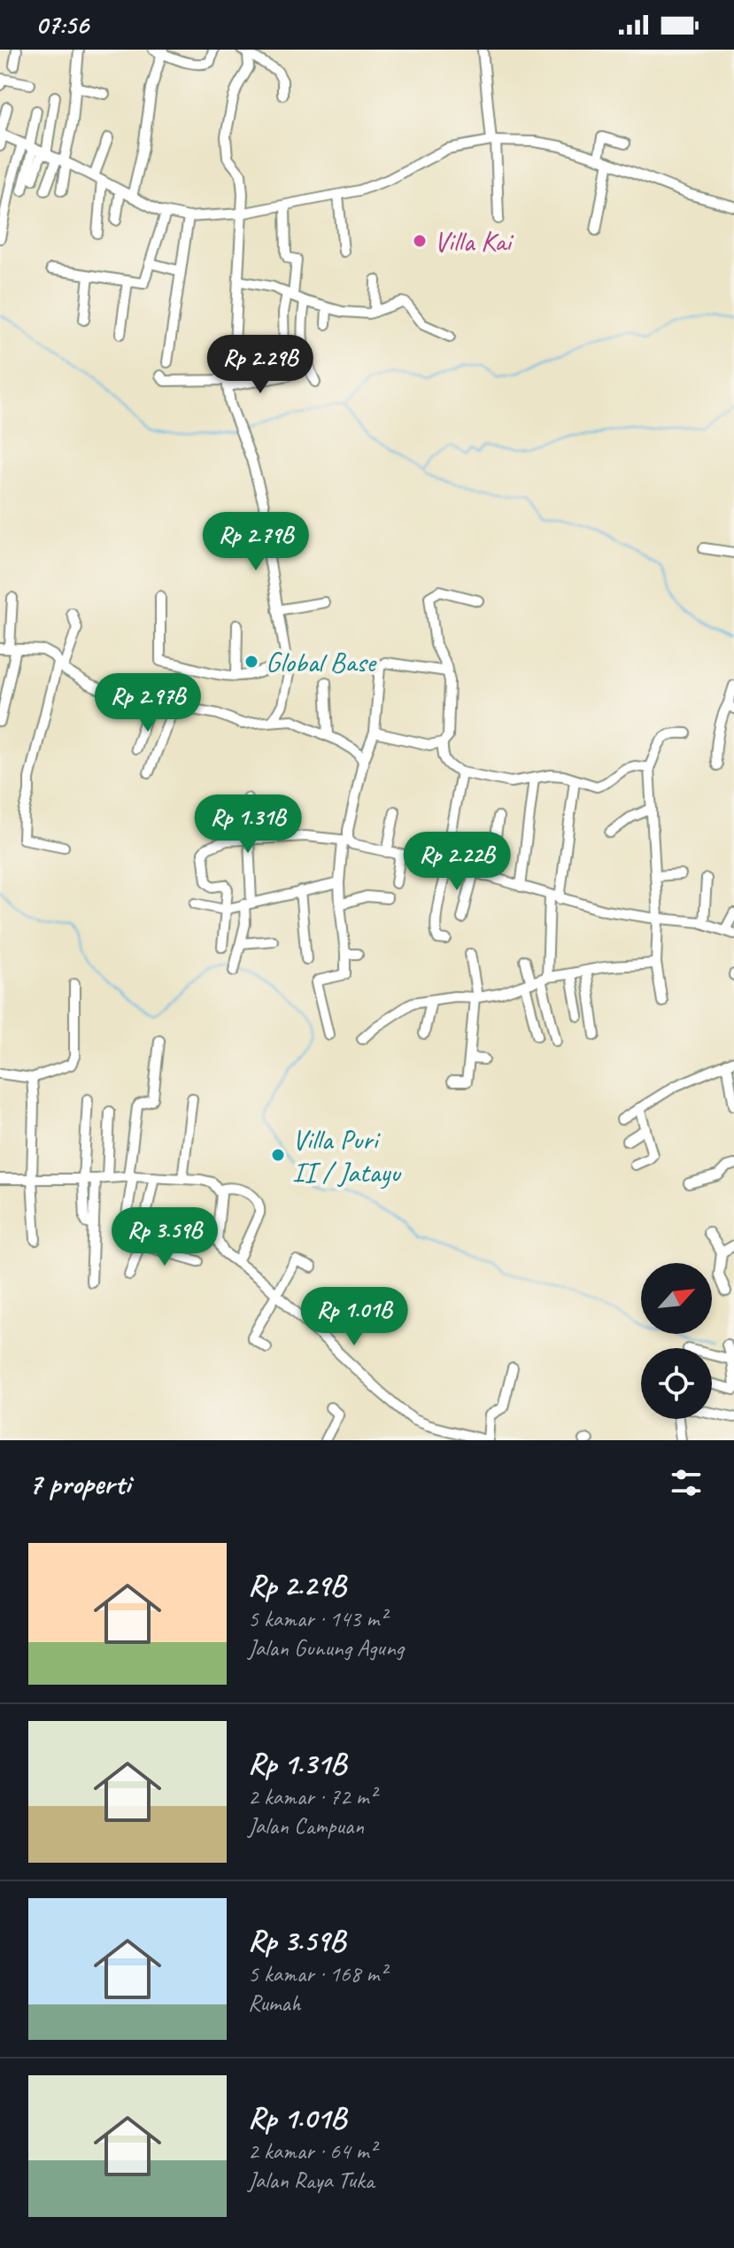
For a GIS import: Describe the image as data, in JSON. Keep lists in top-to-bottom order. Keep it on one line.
{"places":["Villa Kai","Global Base","Villa Puri II / Jatayu"],"north":"top right","page":{"status":"07:56","price":["Rp 2.29B","Rp 2.79B","Rp 2.97B","Rp 1.31B","Rp 2.22B","Rp 3.59B","Rp 1.01B"],"heading":"7 properti","list":[{"name":"Rp 2.29B","note":"5 kamar · 143 m² · Jalan Gunung Agung"},{"name":"Rp 1.31B","note":"2 kamar · 72 m² · Jalan Campuan"},{"name":"Rp 3.59B","note":"5 kamar · 168 m² · Rumah"},{"name":"Rp 1.01B","note":"2 kamar · 64 m² · Jalan Raya Tuka"}]}}
